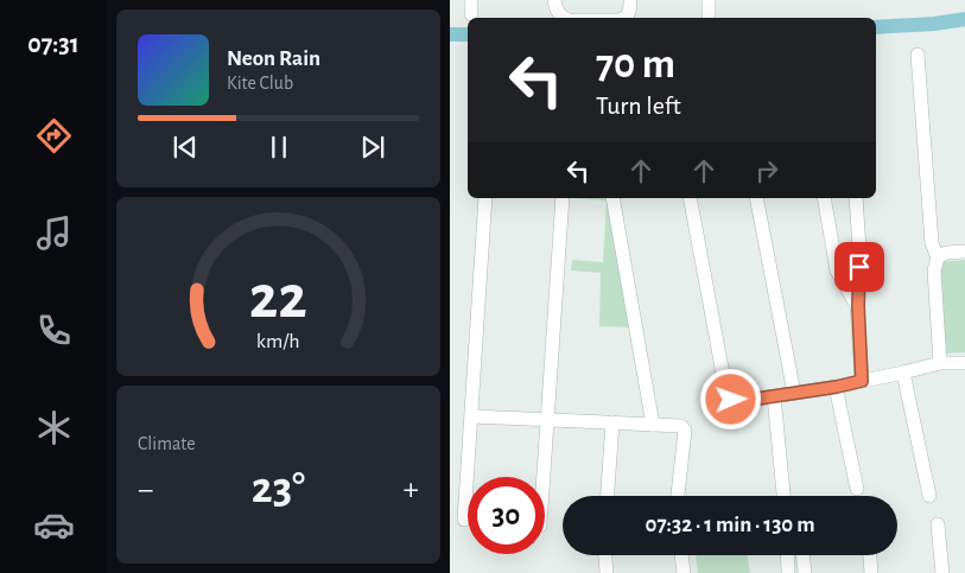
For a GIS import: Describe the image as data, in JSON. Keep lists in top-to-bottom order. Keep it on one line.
{"page":{"tabs":"07:31","turn":["70 m","Turn left"],"song":["Neon Rain","Kite Club"],"tile":"Climate","heat":["−","23°","+"],"limit":"30","trip":"07:32 · 1 min · 130 m","gauge":["22","km/h"]}}
